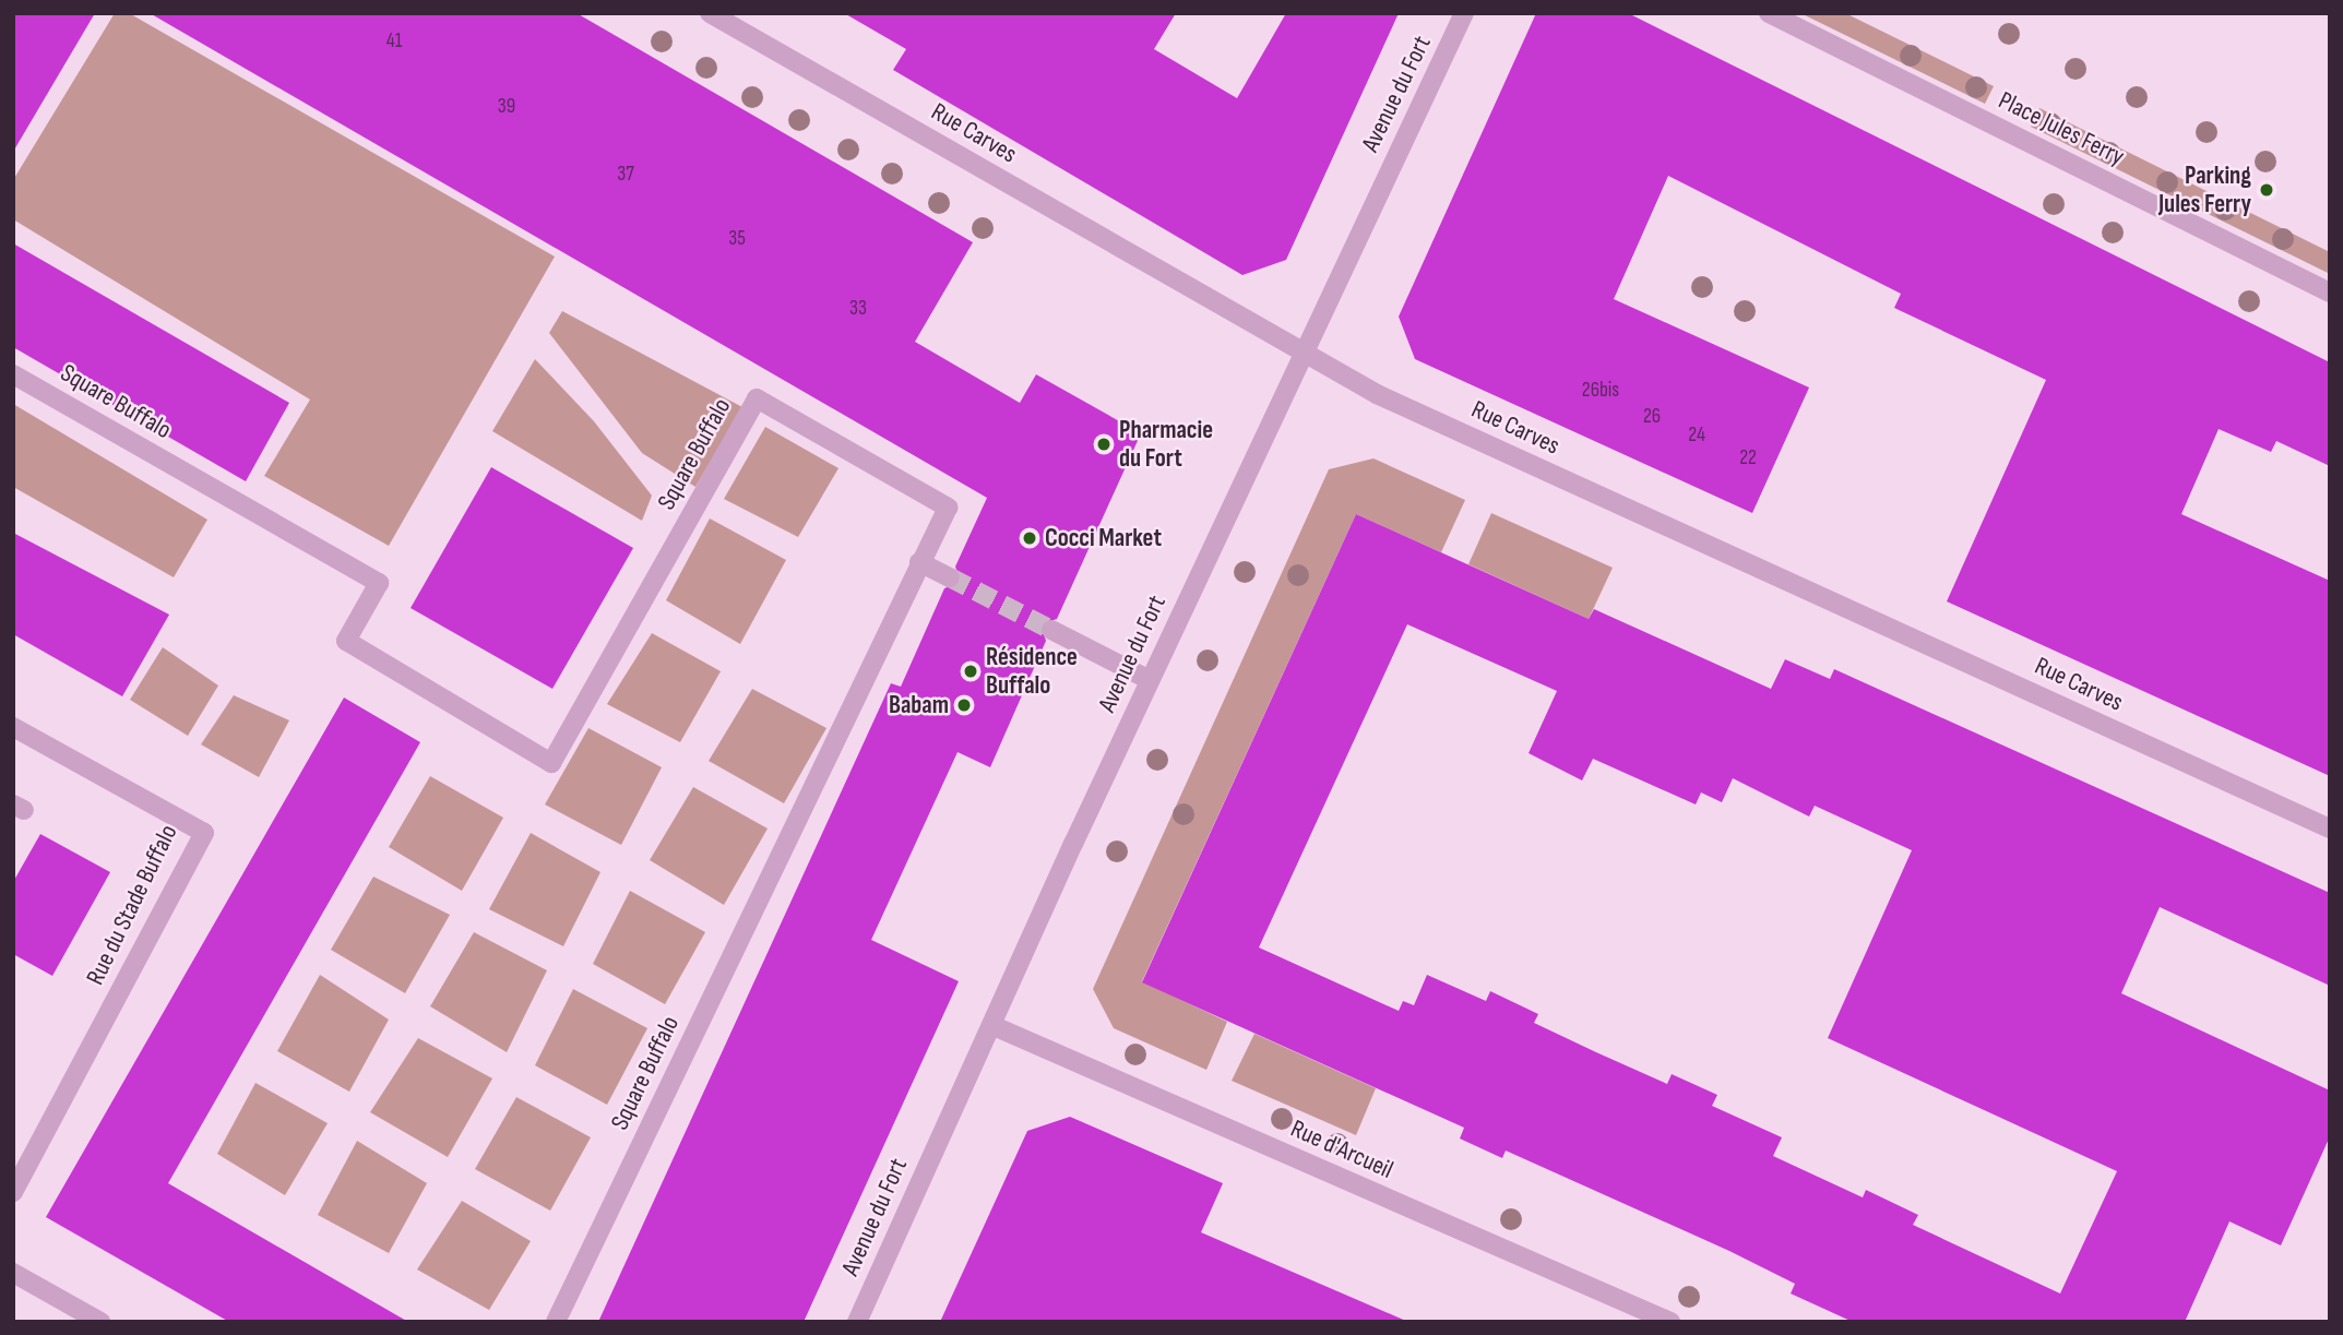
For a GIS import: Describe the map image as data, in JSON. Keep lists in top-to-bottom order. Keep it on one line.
{"streets":{"street":["Avenue du Fort","Place Jules Ferry","Rue Carves","Square Buffalo","Rue du Stade Buffalo","Rue d'Arcueil"]},"crossings":[["Avenue du Fort","Rue Carves"],["Avenue du Fort","Rue d'Arcueil"]],"places":["Parking Jules Ferry","Pharmacie du Fort","Cocci Market","Résidence Buffalo","Babam"],"house_numbers":["41","39","37","35","33","26bis","26","24","22"]}
